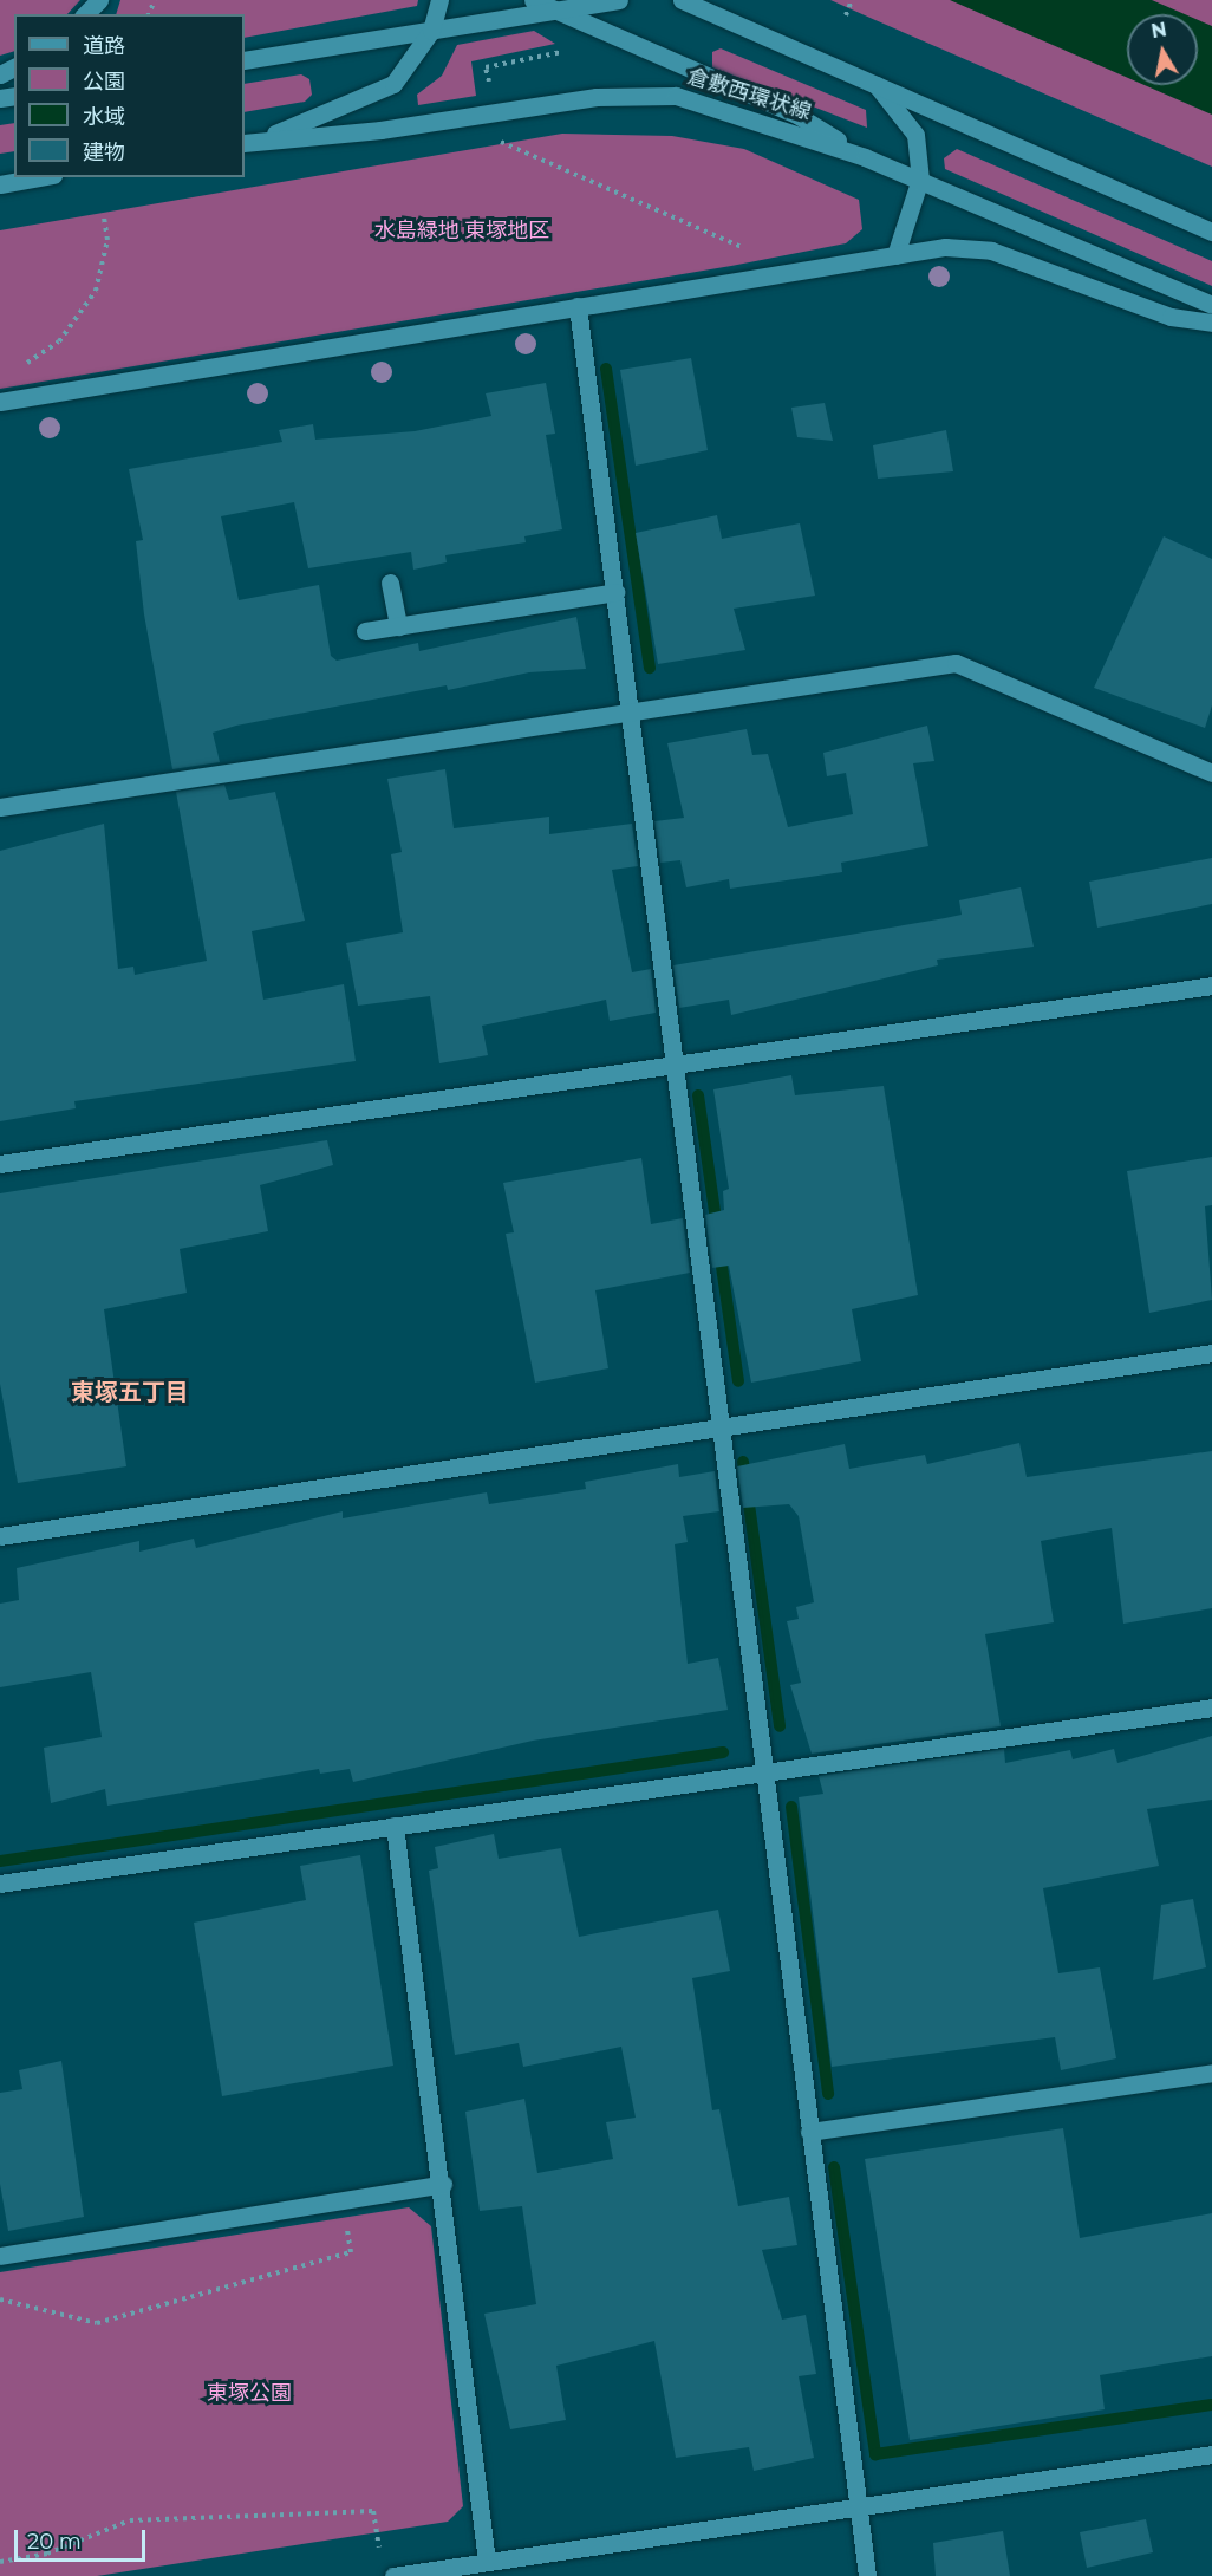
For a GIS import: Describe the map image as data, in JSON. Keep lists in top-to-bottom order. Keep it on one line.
{"streets":{"street":["倉敷西環状線"]},"districts":["東塚五丁目"],"parks":["水島緑地 東塚地区","東塚公園"],"legend":["道路","公園","水域","建物"],"scale_bar":"20 m","north":"top"}
